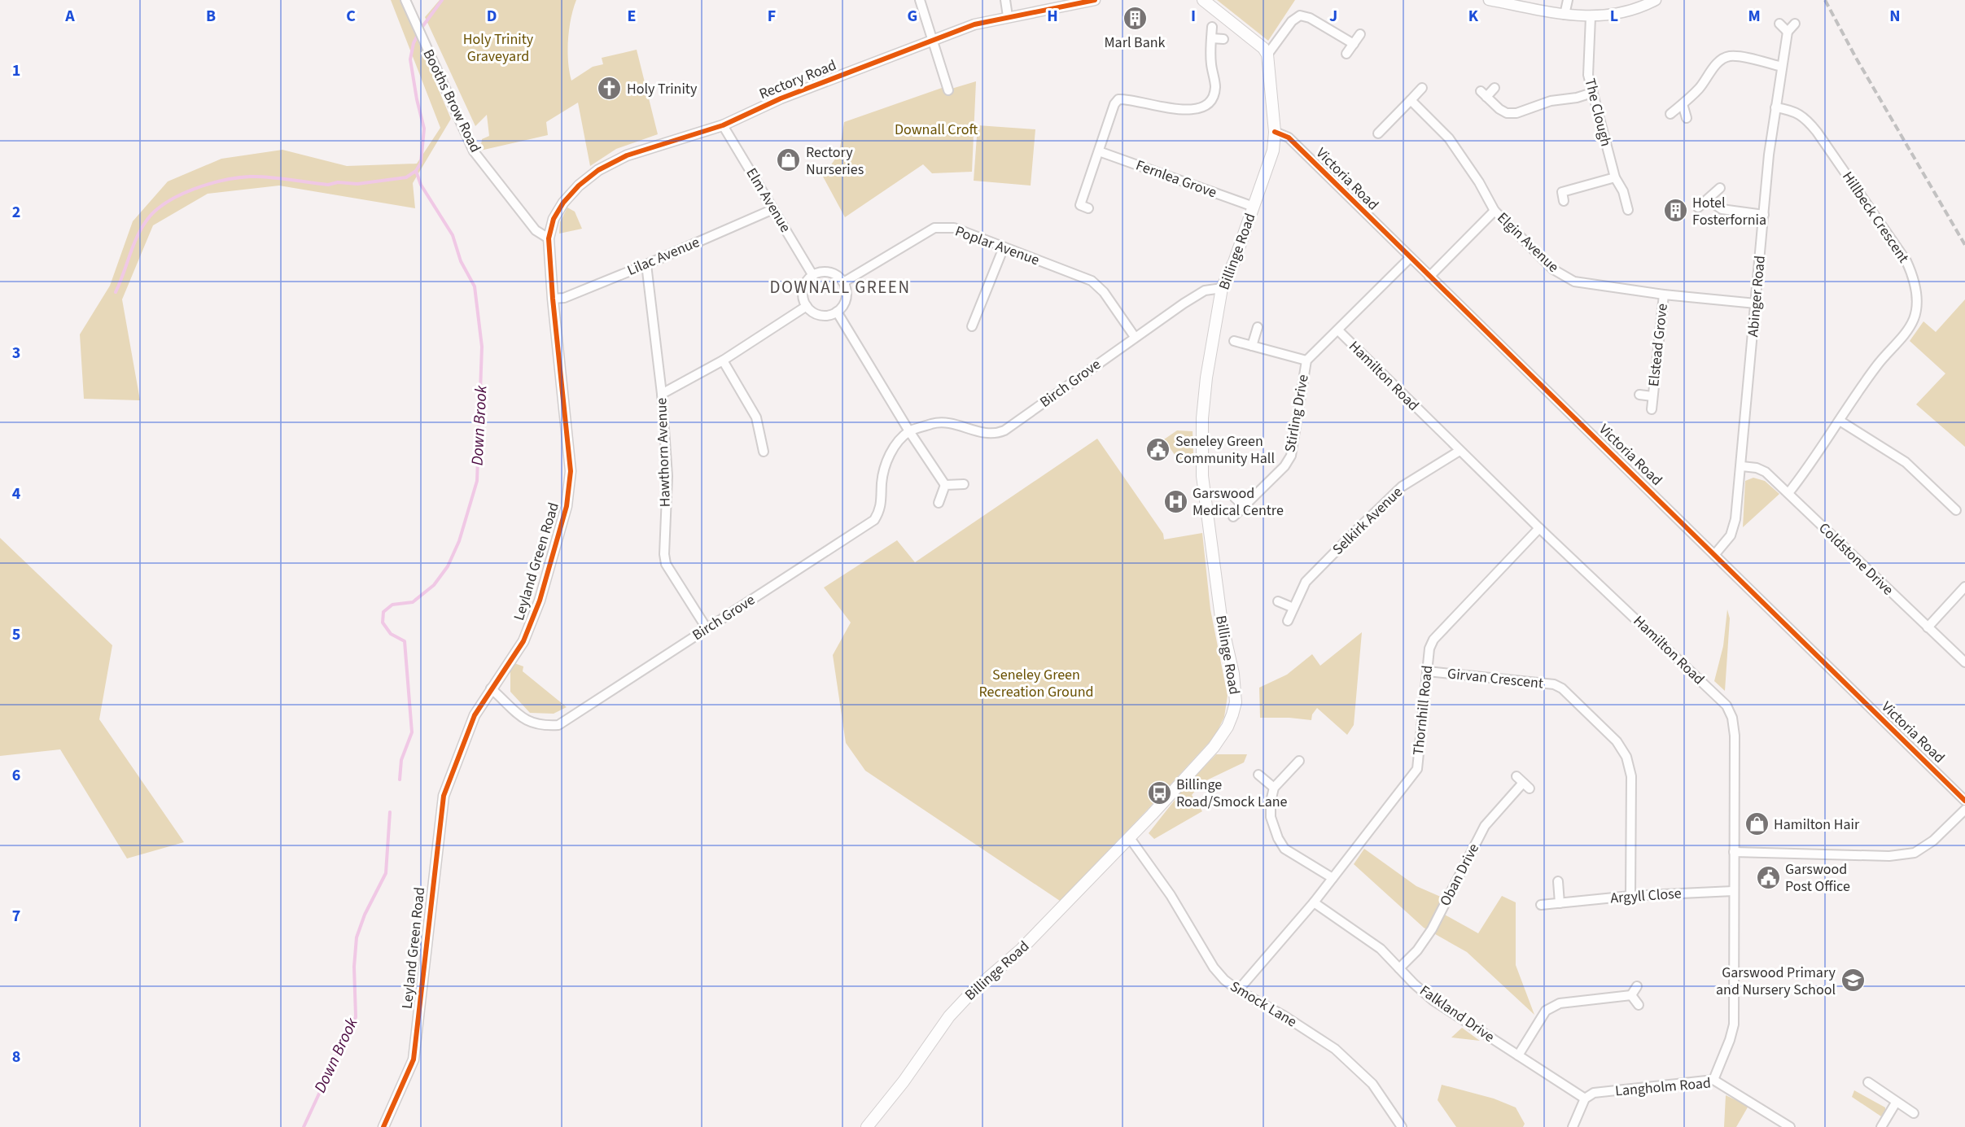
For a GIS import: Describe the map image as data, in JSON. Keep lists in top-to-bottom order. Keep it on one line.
{"streets":{"main road":["Billinge Road"],"street":["Rectory Road","Booths Brow Road","The Clough","Fernlea Grove","Victoria Road","Elm Avenue","Hillbeck Crescent","Elgin Avenue","Poplar Avenue","Lilac Avenue","Abinger Road","Elstead Grove","Hamilton Road","Birch Grove","Stirling Drive","Hawthorn Avenue","Selkirk Avenue","Coldstone Drive","Leyland Green Road","Girvan Crescent","Thornhill Road","Oban Drive","Argyll Close","Smock Lane","Falkland Drive","Langholm Road"]},"crossings":[["Rectory Road","Booths Brow Road"],["Rectory Road","Elm Avenue"],["Rectory Road","Leyland Green Road"],["Booths Brow Road","Leyland Green Road"],["Fernlea Grove","Billinge Road"],["Victoria Road","Billinge Road"],["Victoria Road","Abinger Road"],["Victoria Road","Stirling Drive"],["Elm Avenue","Poplar Avenue"],["Elm Avenue","Lilac Avenue"],["Hillbeck Crescent","Abinger Road"],["Hillbeck Crescent","Coldstone Drive"],["Elgin Avenue","Abinger Road"],["Elgin Avenue","Elstead Grove"],["Poplar Avenue","Birch Grove"],["Billinge Road","Birch Grove"],["Billinge Road","Smock Lane"],["Lilac Avenue","Hawthorn Avenue"],["Lilac Avenue","Leyland Green Road"],["Abinger Road","Coldstone Drive"],["Hamilton Road","Stirling Drive"],["Hamilton Road","Selkirk Avenue"],["Hamilton Road","Thornhill Road"],["Hamilton Road","Argyll Close"],["Hamilton Road","Langholm Road"],["Birch Grove","Hawthorn Avenue"],["Birch Grove","Leyland Green Road"],["Girvan Crescent","Thornhill Road"],["Girvan Crescent","Argyll Close"],["Thornhill Road","Smock Lane"],["Thornhill Road","Falkland Drive"],["Oban Drive","Falkland Drive"],["Falkland Drive","Langholm Road"]],"districts":["DOWNALL GREEN"],"water":["Down Brook"],"parks":["Holy Trinity Graveyard","Downall Croft","Seneley Green Recreation Ground"],"places":{"building":["Marl Bank","Hotel Fosterfornia"],"church":["Holy Trinity"],"shop":["Rectory Nurseries","Hamilton Hair"],"public building":["Seneley Green Community Hall","Garswood Post Office"],"hospital":["Garswood Medical Centre"],"bus stop":["Billinge Road/Smock Lane"],"school or university":["Garswood Primary and Nursery School"]},"grid":{"columns":["A","B","C","D","E","F","G","H","I","J","K","L","M","N"],"rows":["1","2","3","4","5","6","7","8"]}}
